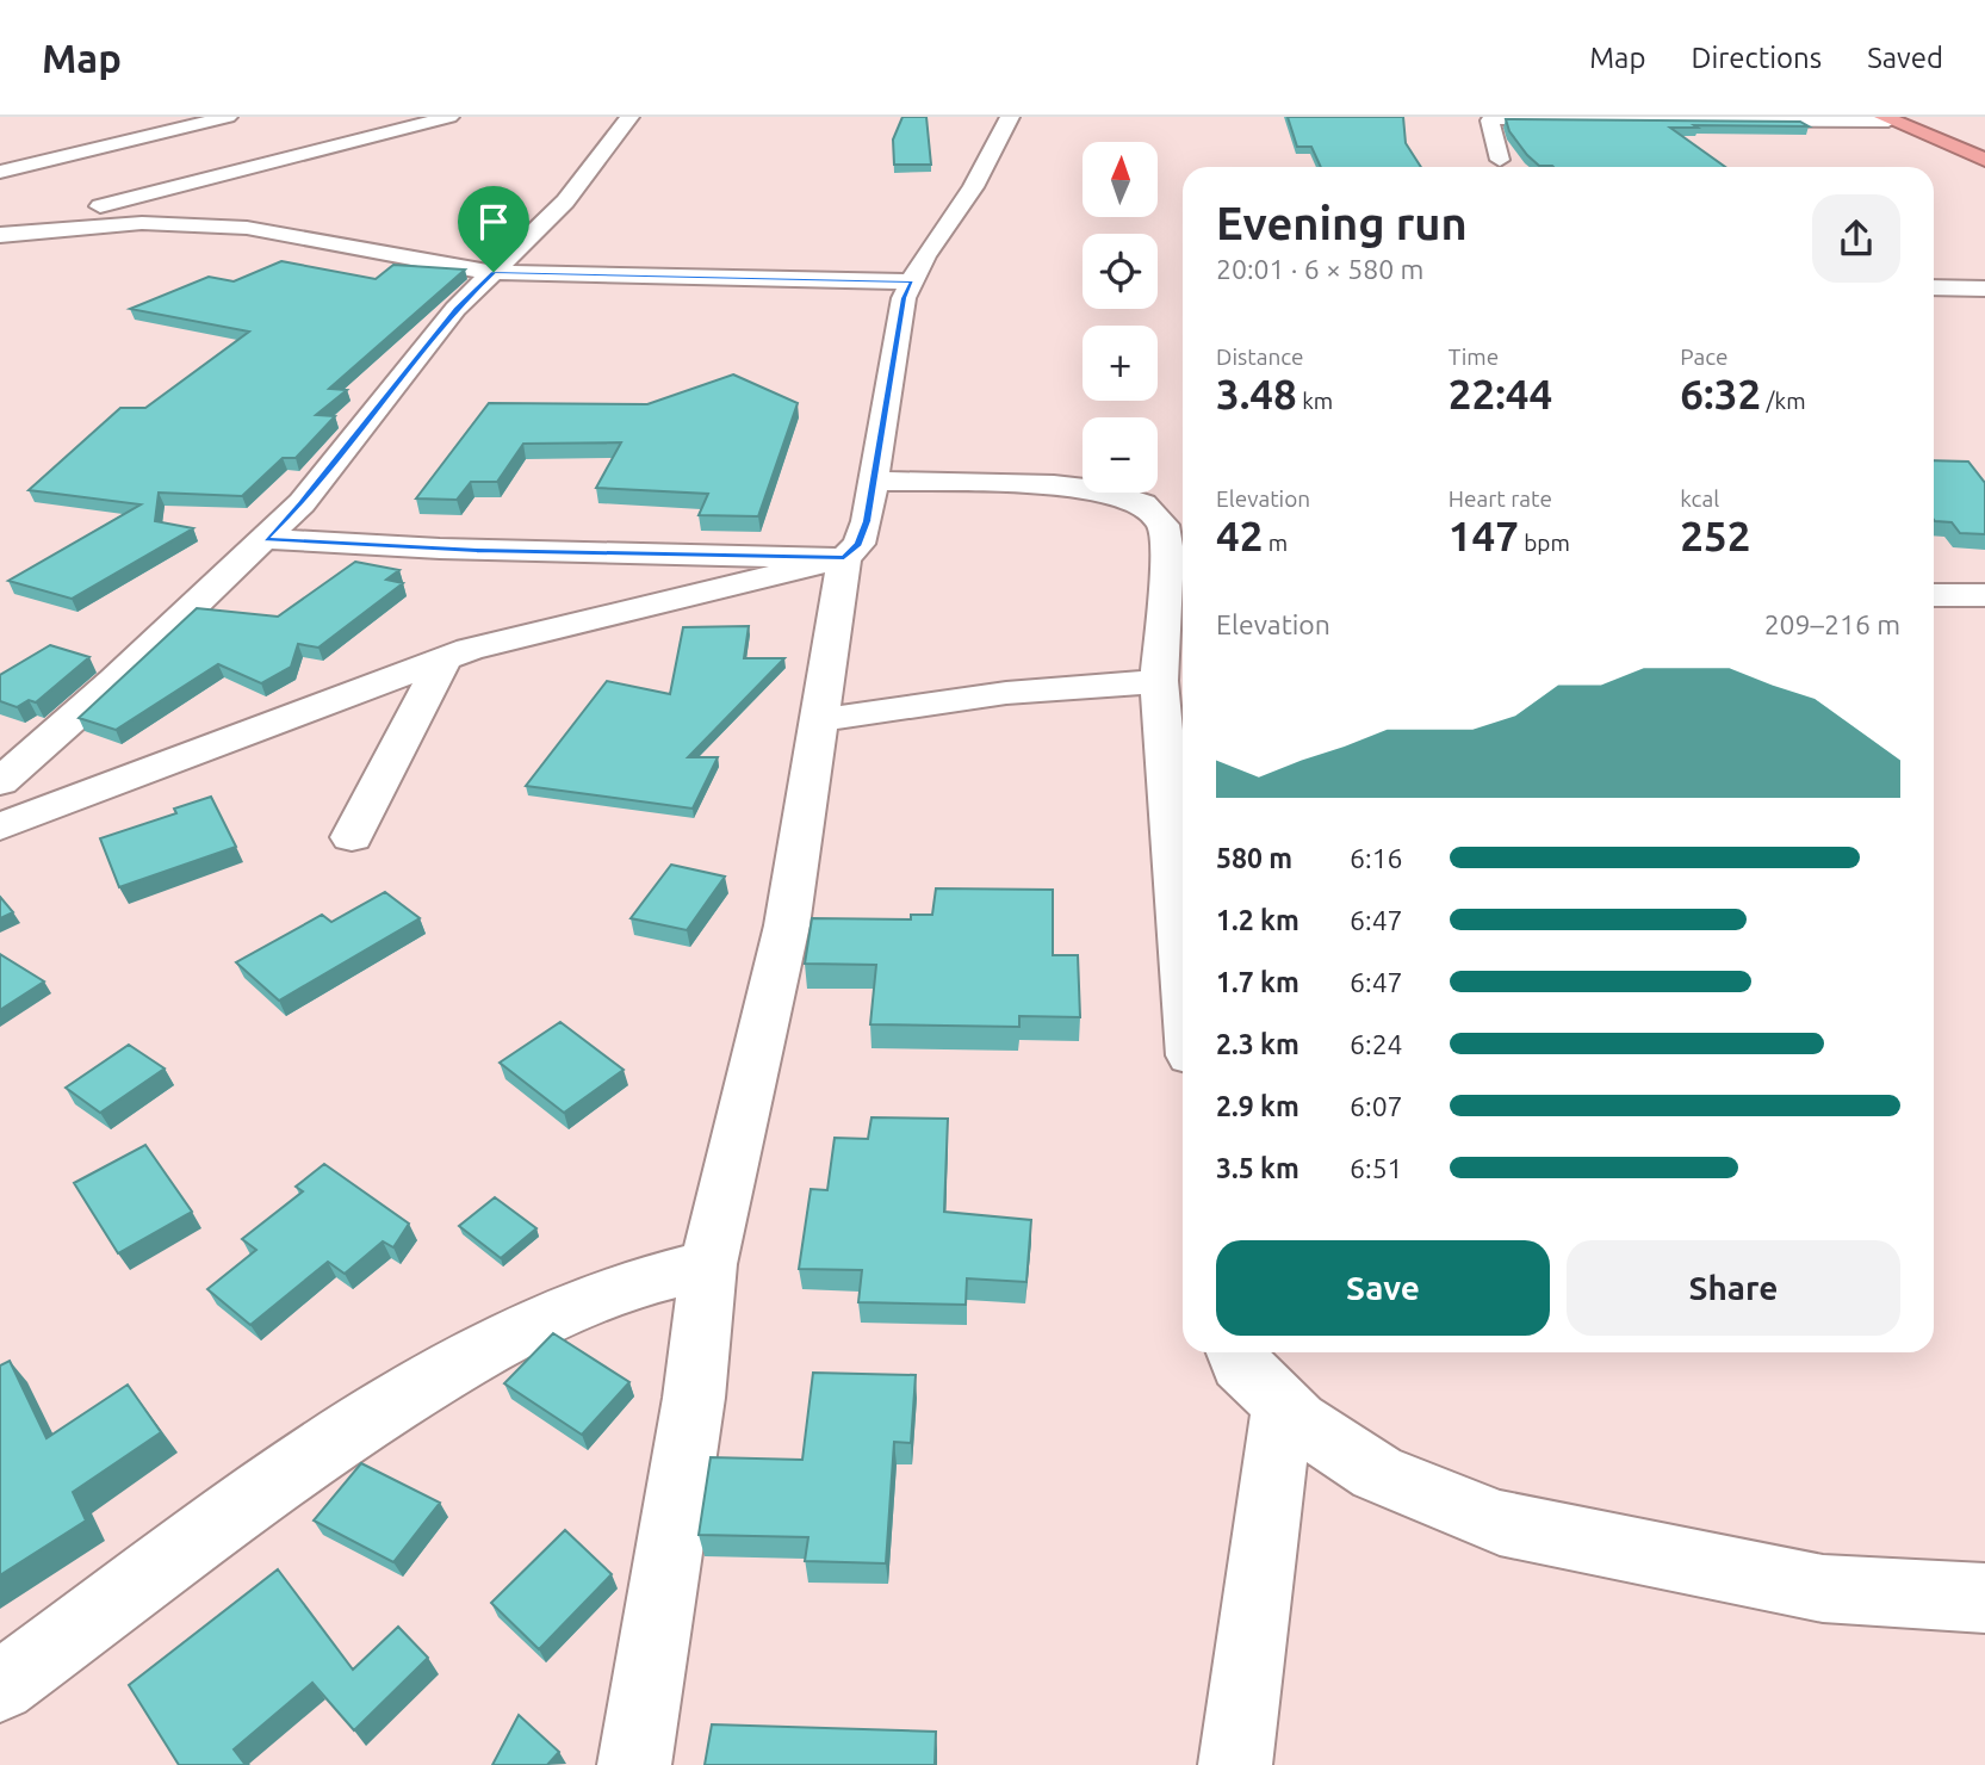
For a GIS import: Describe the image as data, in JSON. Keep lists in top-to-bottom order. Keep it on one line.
{"north":"top","page":{"header":"Map","nav":["Map","Directions","Saved"],"map_buttons":["+","−"],"heading":["Evening run","20:01 · 6 × 580 m"],"stats":[["Distance","3.48 km"],["Time","22:44"],["Pace","6:32 /km"],["Elevation","42 m"],["Heart rate","147 bpm"],["kcal","252"]],"chart":["Elevation","209–216 m"],"list":[{"name":"580 m","note":"6:16"},{"name":"1.2 km","note":"6:47"},{"name":"1.7 km","note":"6:47"},{"name":"2.3 km","note":"6:24"},{"name":"2.9 km","note":"6:07"},{"name":"3.5 km","note":"6:51"}],"buttons":["Save","Share"]}}
